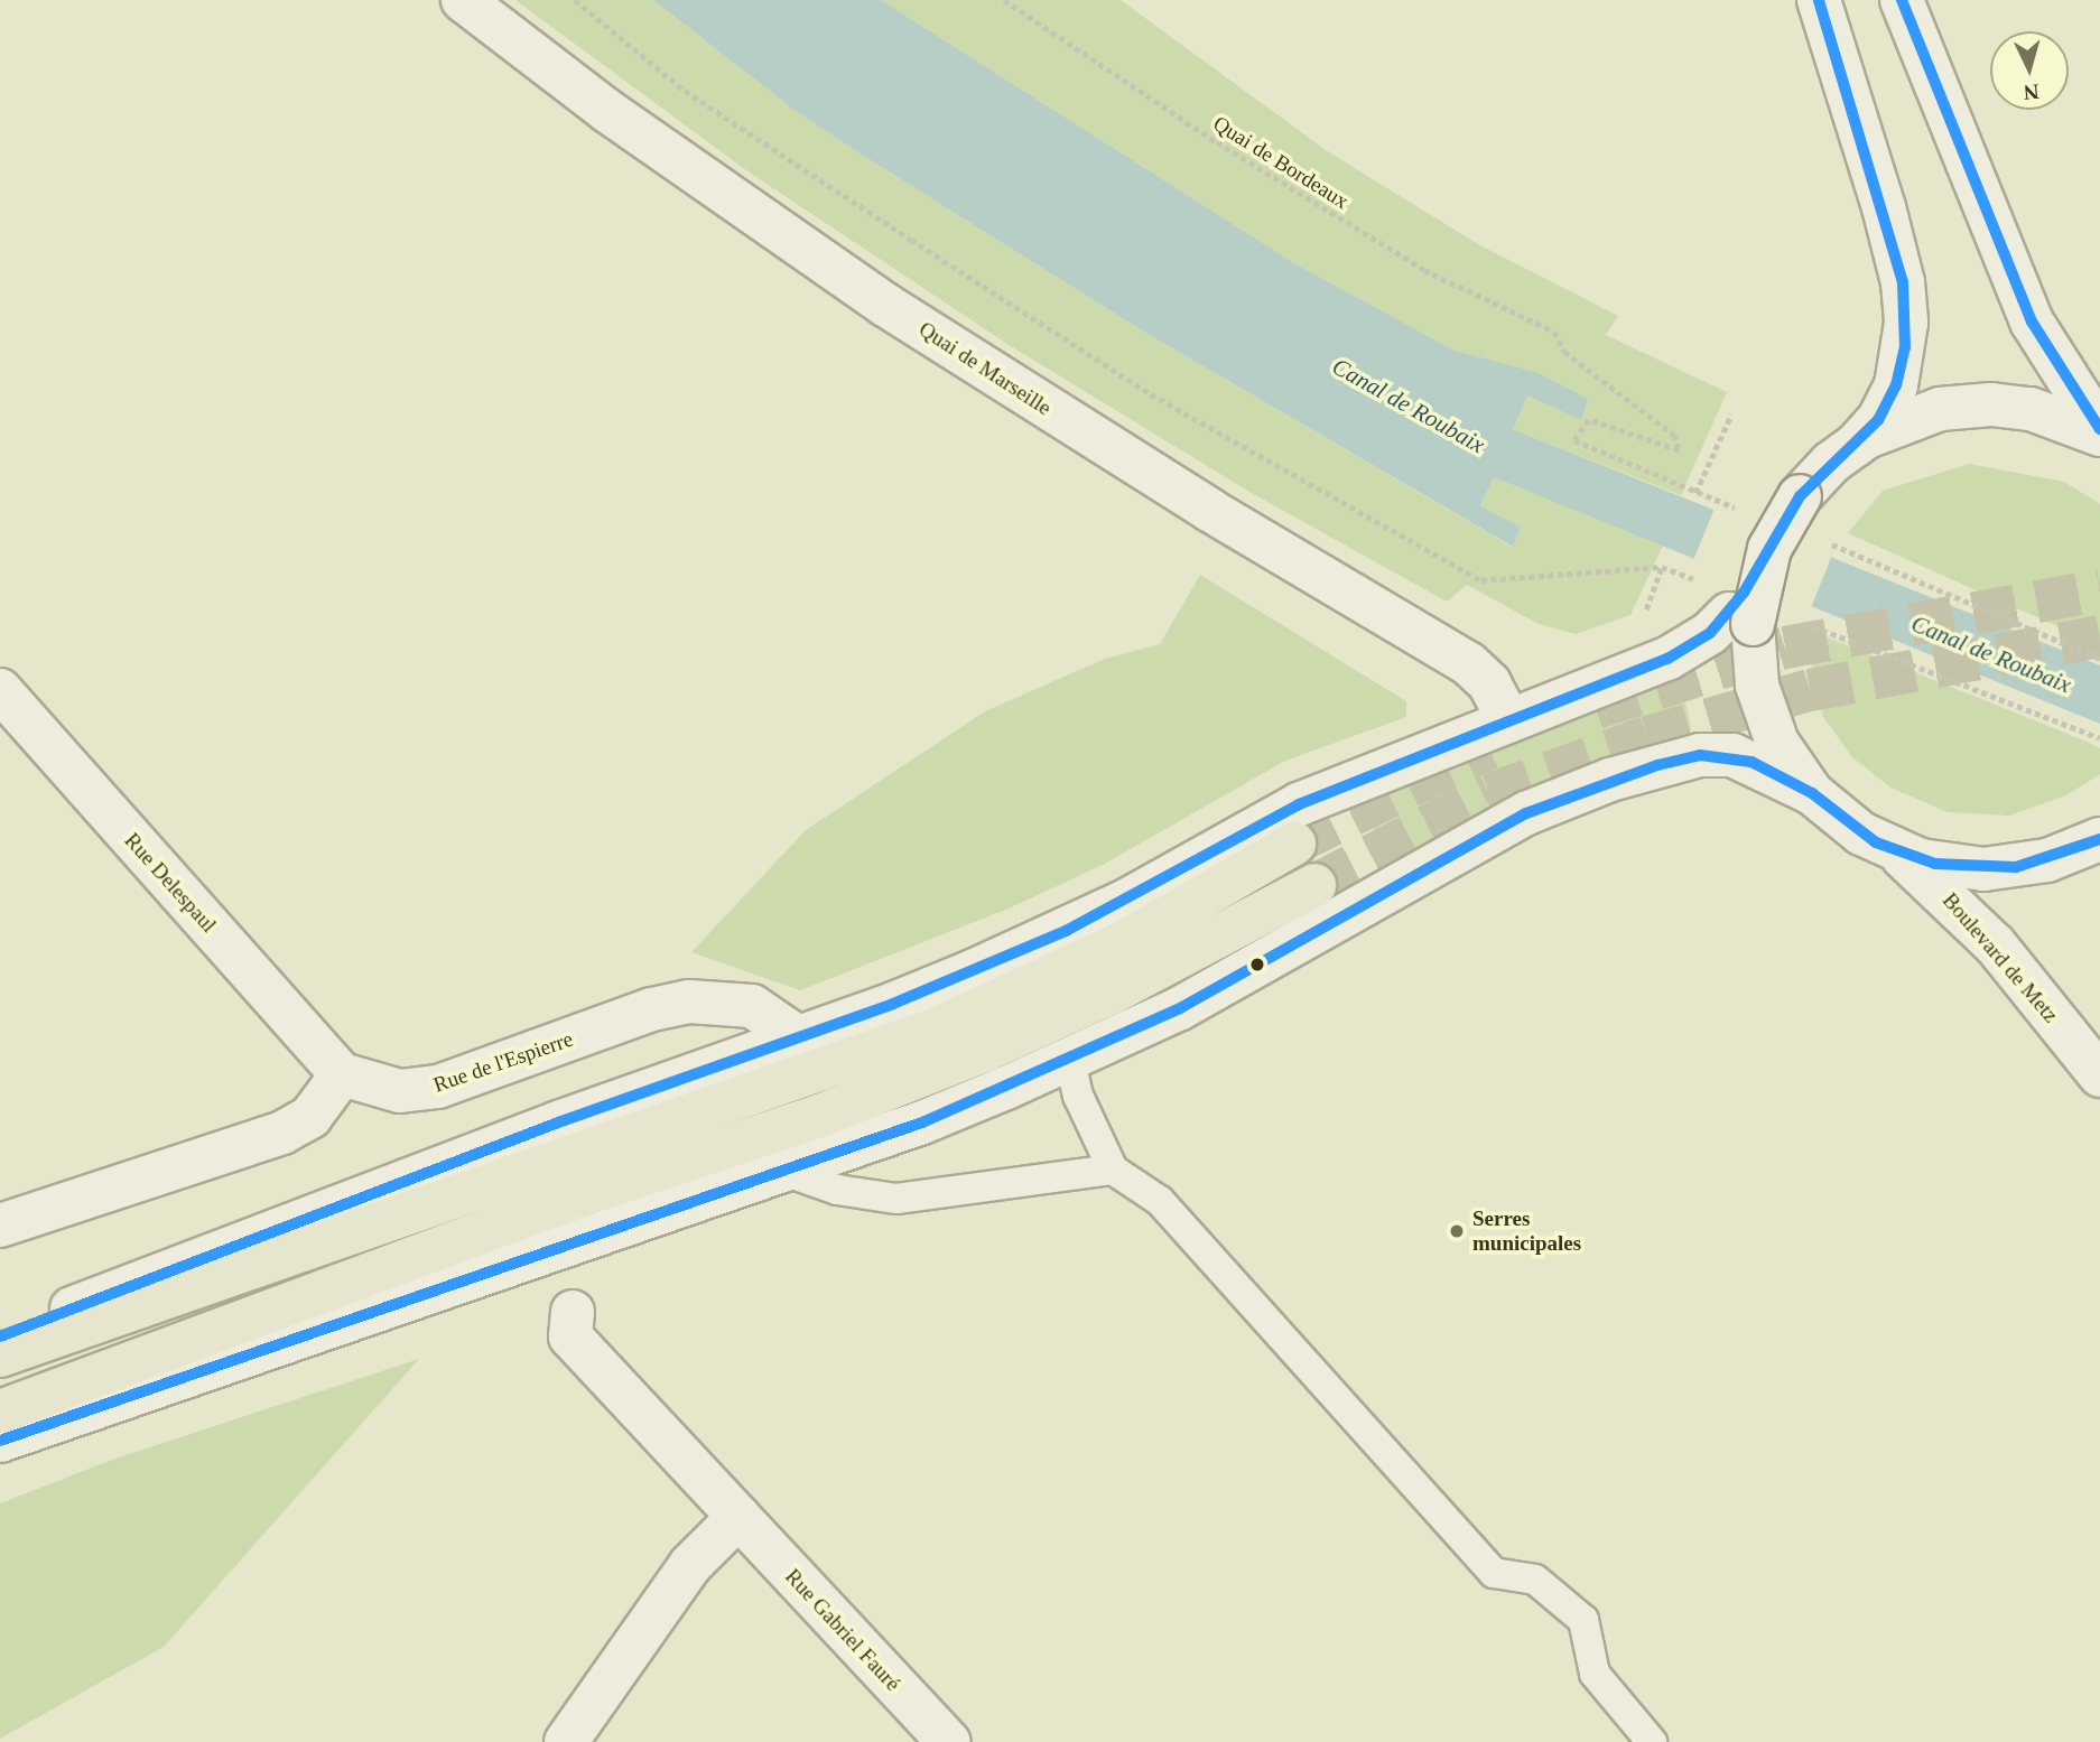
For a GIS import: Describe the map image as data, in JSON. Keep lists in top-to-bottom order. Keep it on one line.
{"streets":{"main road":["Quai de Marseille","Rue Delespaul","Boulevard de Metz","Rue de l'Espierre","Rue Gabriel Fauré"],"path":["Quai de Bordeaux"]},"crossings":[["Rue Delespaul","Rue de l'Espierre"]],"water":["Canal de Roubaix"],"places":["Serres municipales"],"north":"bottom"}
